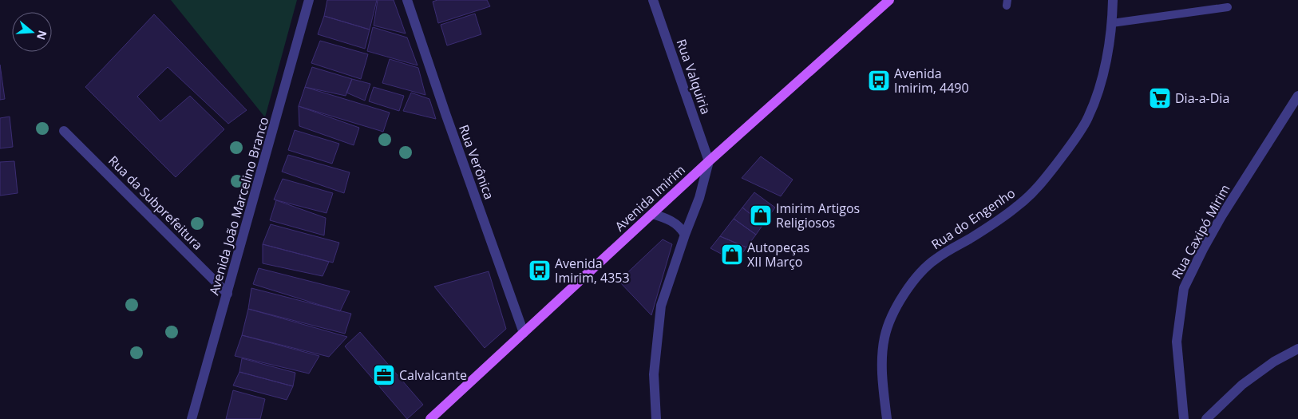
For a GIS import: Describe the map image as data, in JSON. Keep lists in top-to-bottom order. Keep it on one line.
{"streets":{"main road":["Avenida Imirim"],"street":["Rua Valquiria","Rua Verônica","Rua da Subprefeitura","Avenida João Marcelino Branco","Rua do Engenho","Rua Caxipó Mirim"]},"crossings":[["Rua Valquiria","Avenida Imirim"],["Rua Verônica","Avenida Imirim"],["Rua da Subprefeitura","Avenida João Marcelino Branco"]],"places":{"bus stop":["Avenida Imirim, 4490","Avenida Imirim, 4353"],"supermarket":["Dia-a-Dia"],"shop":["Imirim Artigos Religiosos","Autopeças XII Março"],"office":["Calvalcante"]},"north":"right"}
